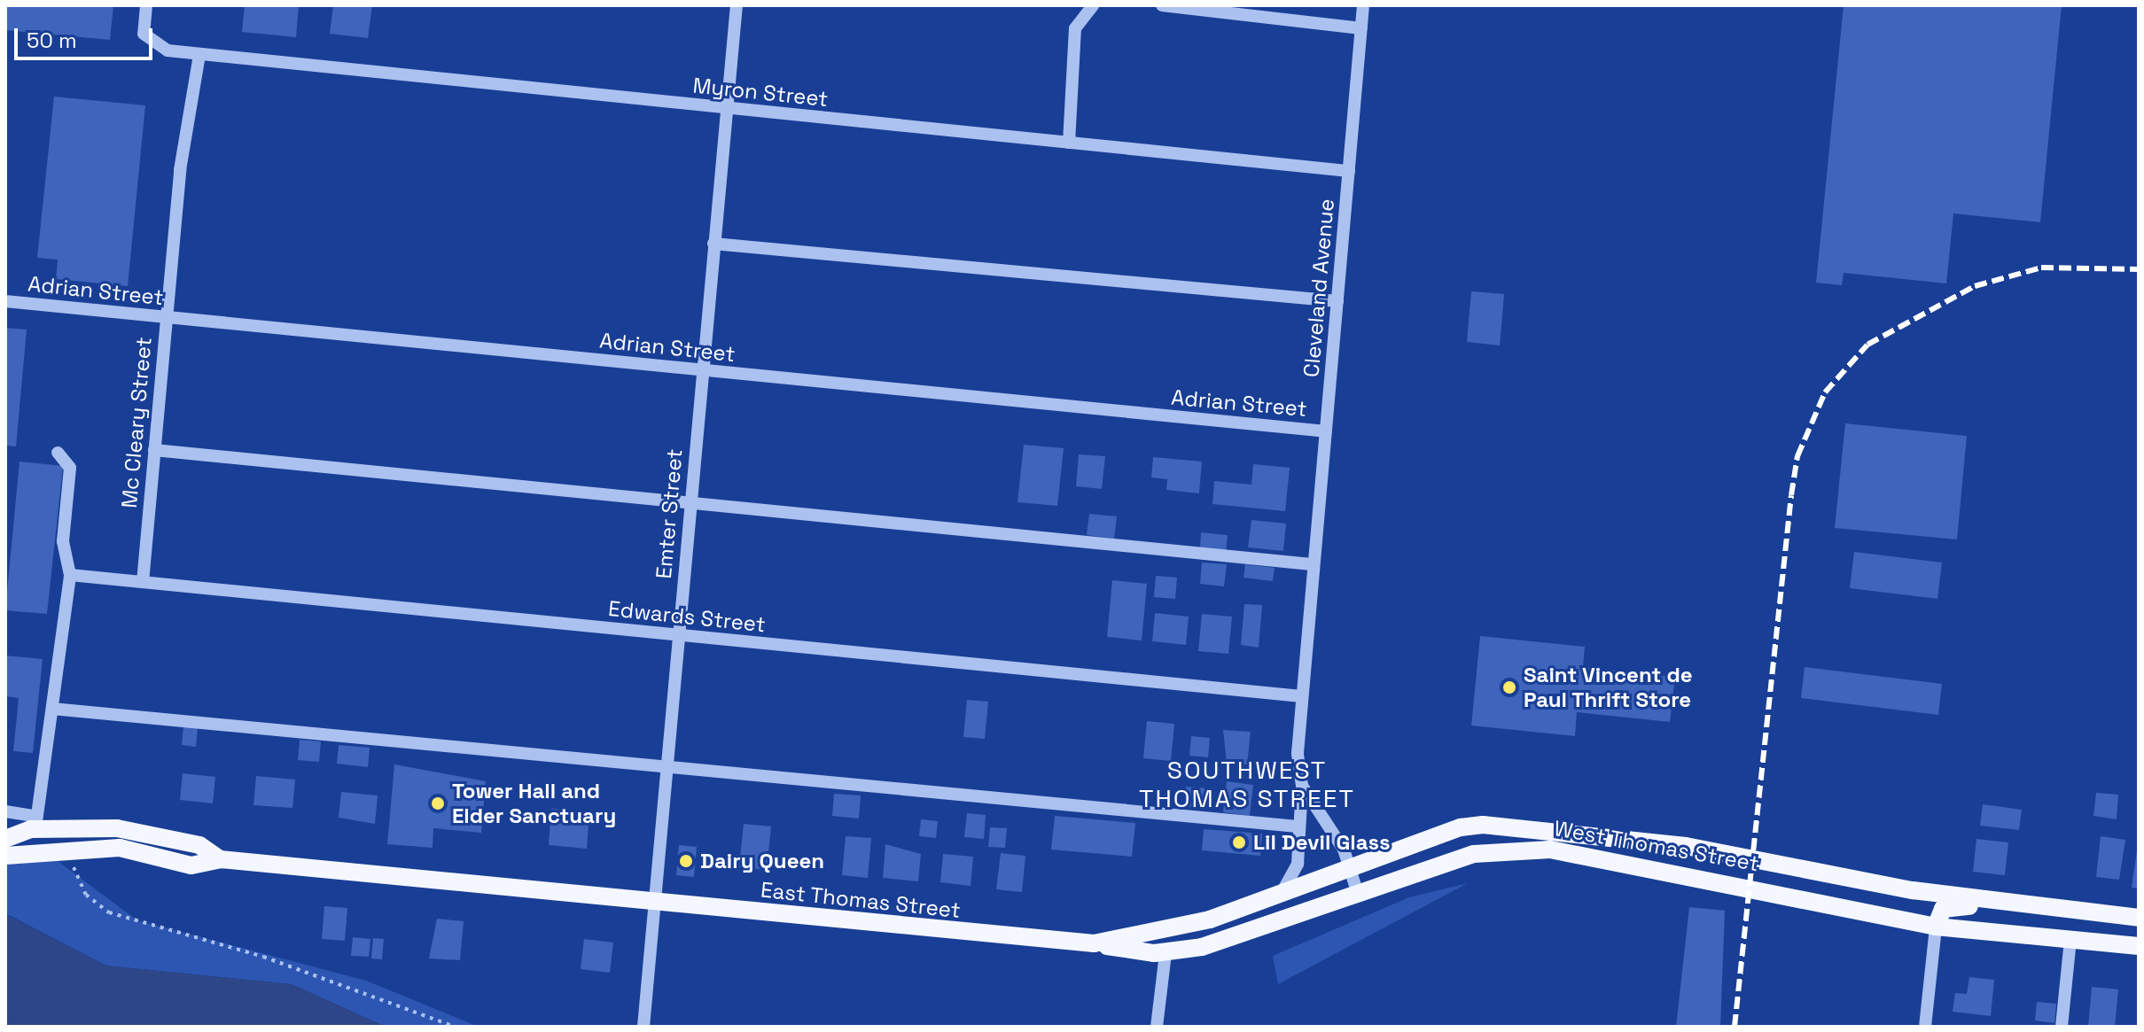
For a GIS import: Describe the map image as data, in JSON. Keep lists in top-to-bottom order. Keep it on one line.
{"streets":{"main road":["West Thomas Street","East Thomas Street"],"street":["Myron Street","Cleveland Avenue","Adrian Street","Mc Cleary Street","Emter Street","Edwards Street"]},"crossings":[["Myron Street","Cleveland Avenue"],["Myron Street","Mc Cleary Street"],["Myron Street","Emter Street"],["Cleveland Avenue","Adrian Street"],["Cleveland Avenue","Edwards Street"],["Cleveland Avenue","West Thomas Street"],["Cleveland Avenue","East Thomas Street"],["Adrian Street","Mc Cleary Street"],["Adrian Street","Emter Street"],["Mc Cleary Street","Edwards Street"],["Emter Street","Edwards Street"],["Emter Street","East Thomas Street"],["West Thomas Street","East Thomas Street"]],"districts":["SOUTHWEST THOMAS STREET"],"places":["Saint Vincent de Paul Thrift Store","Tower Hall and Elder Sanctuary","Lil Devil Glass","Dairy Queen"],"scale_bar":"50 m"}
